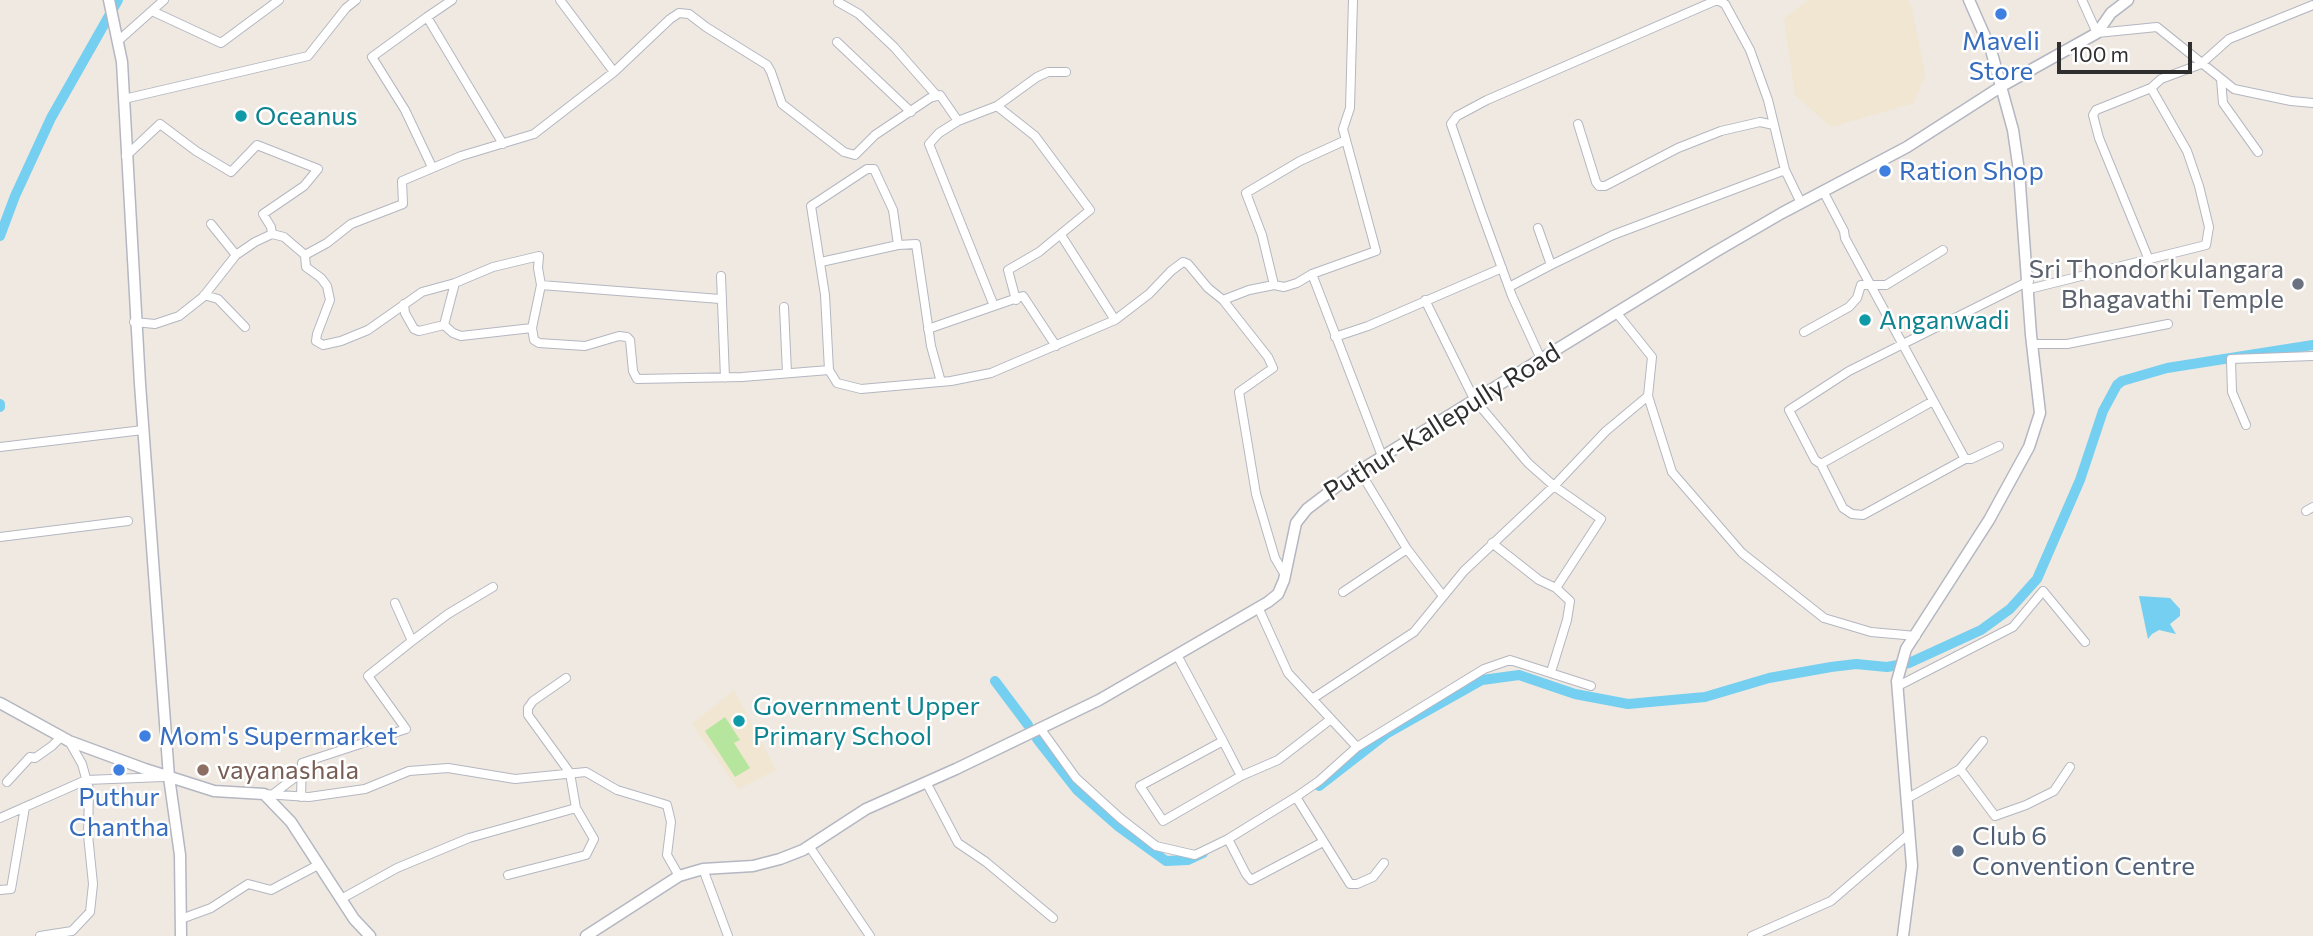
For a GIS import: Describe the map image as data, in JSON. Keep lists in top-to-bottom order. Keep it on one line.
{"streets":{"main road":["Puthur-Kallepully Road"]},"places":["Maveli Store","Oceanus","Ration Shop","Sri Thondorkulangara Bhagavathi Temple","Anganwadi","Government Upper Primary School","Mom's Supermarket","Puthur Chantha","vayanashala","Club 6 Convention Centre"],"scale_bar":"100 m"}
